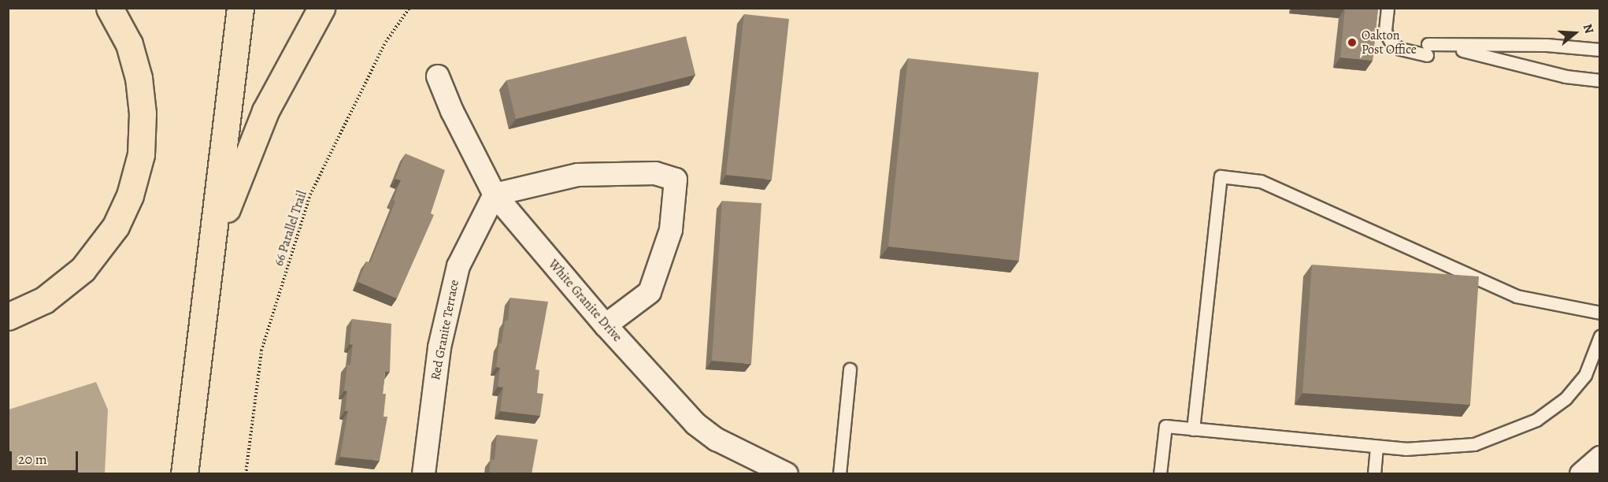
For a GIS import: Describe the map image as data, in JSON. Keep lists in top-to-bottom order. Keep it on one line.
{"streets":{"street":["White Granite Drive","Red Granite Terrace"],"path":["66 Parallel Trail"]},"crossings":[["White Granite Drive","Red Granite Terrace"]],"places":["Oakton Post Office"],"scale_bar":"20 m","north":"right"}
